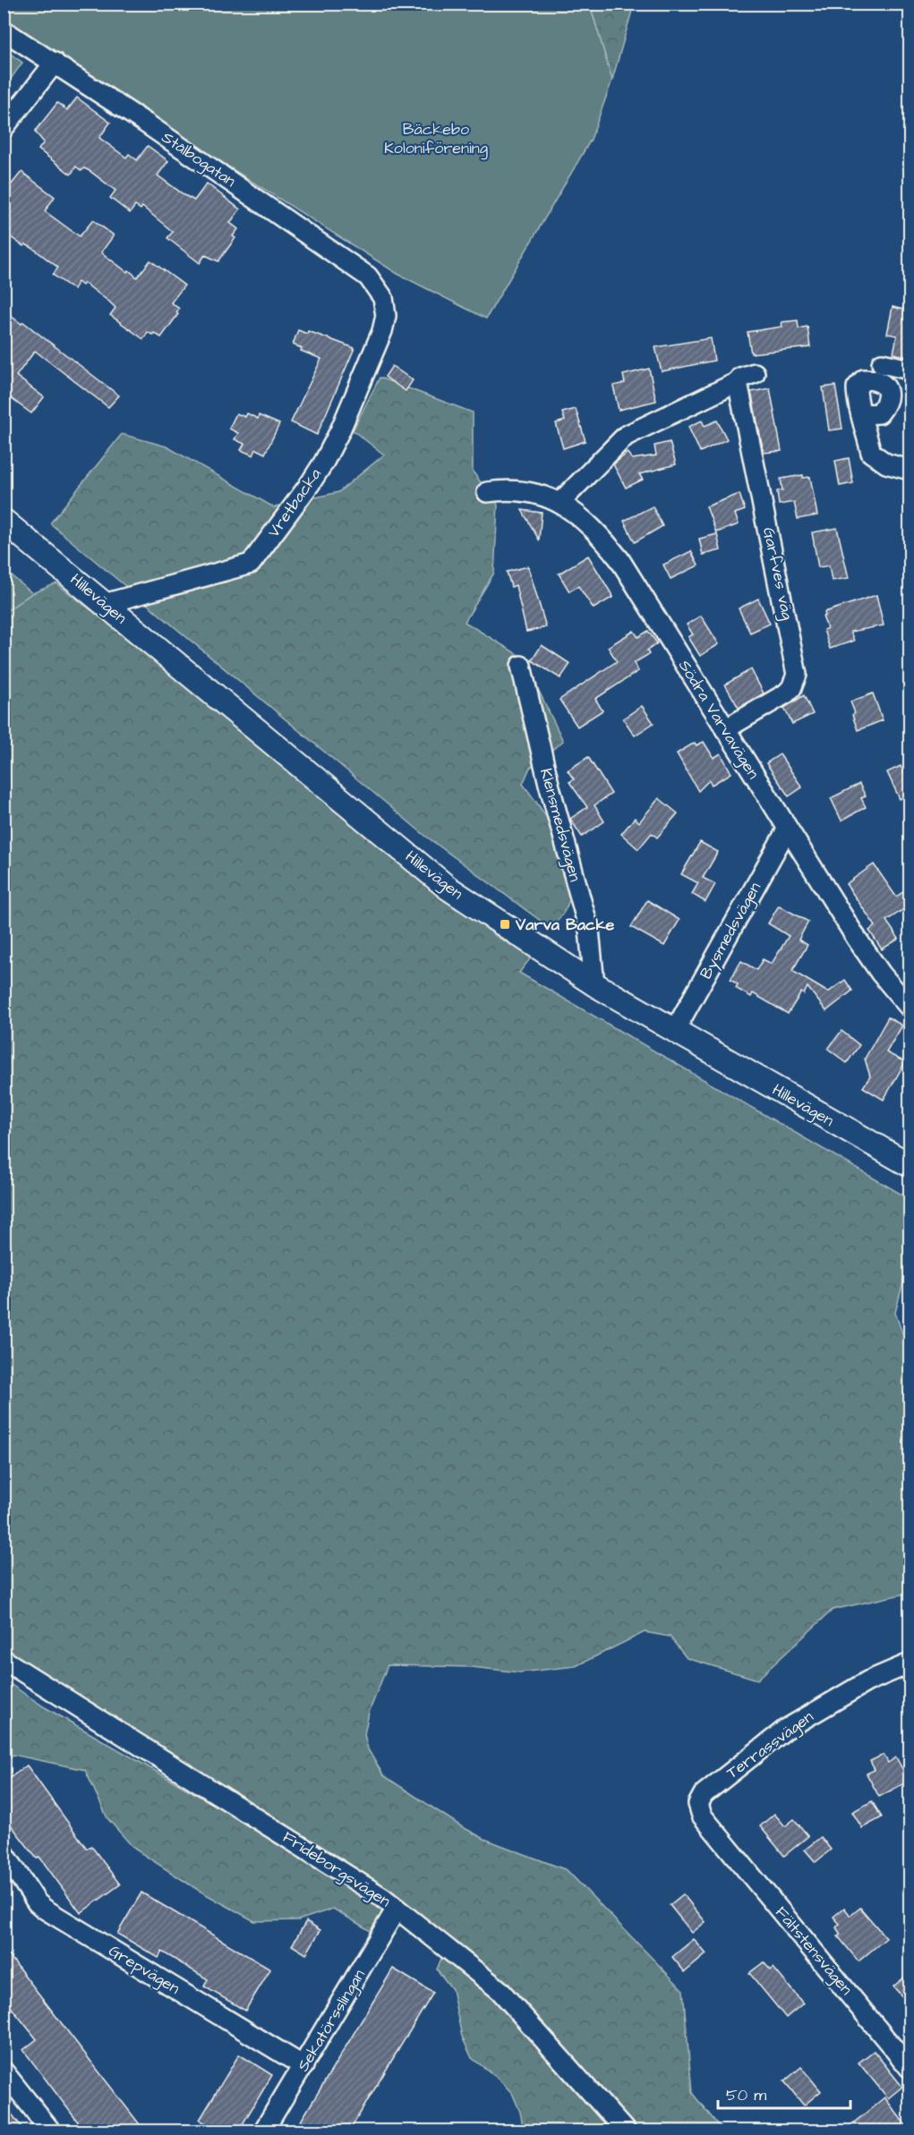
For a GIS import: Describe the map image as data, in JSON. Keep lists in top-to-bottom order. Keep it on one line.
{"streets":{"street":["Stålbogatan","Vretbacka","Garfves väg","Hillevägen","Södra Varvavägen","Klensmedsvägen","Bysmedsvägen","Terrassvägen","Frideborgsvägen","Fältstensvägen","Grepvägen","Sekatörsslingan"]},"crossings":[["Stålbogatan","Vretbacka"],["Vretbacka","Hillevägen"],["Garfves väg","Södra Varvavägen"],["Hillevägen","Klensmedsvägen"],["Hillevägen","Bysmedsvägen"],["Södra Varvavägen","Bysmedsvägen"],["Terrassvägen","Fältstensvägen"],["Frideborgsvägen","Sekatörsslingan"],["Grepvägen","Sekatörsslingan"]],"parks":["Bäckebo Koloniförening"],"places":{"transit":["Varva Backe"]},"scale_bar":"50 m"}
